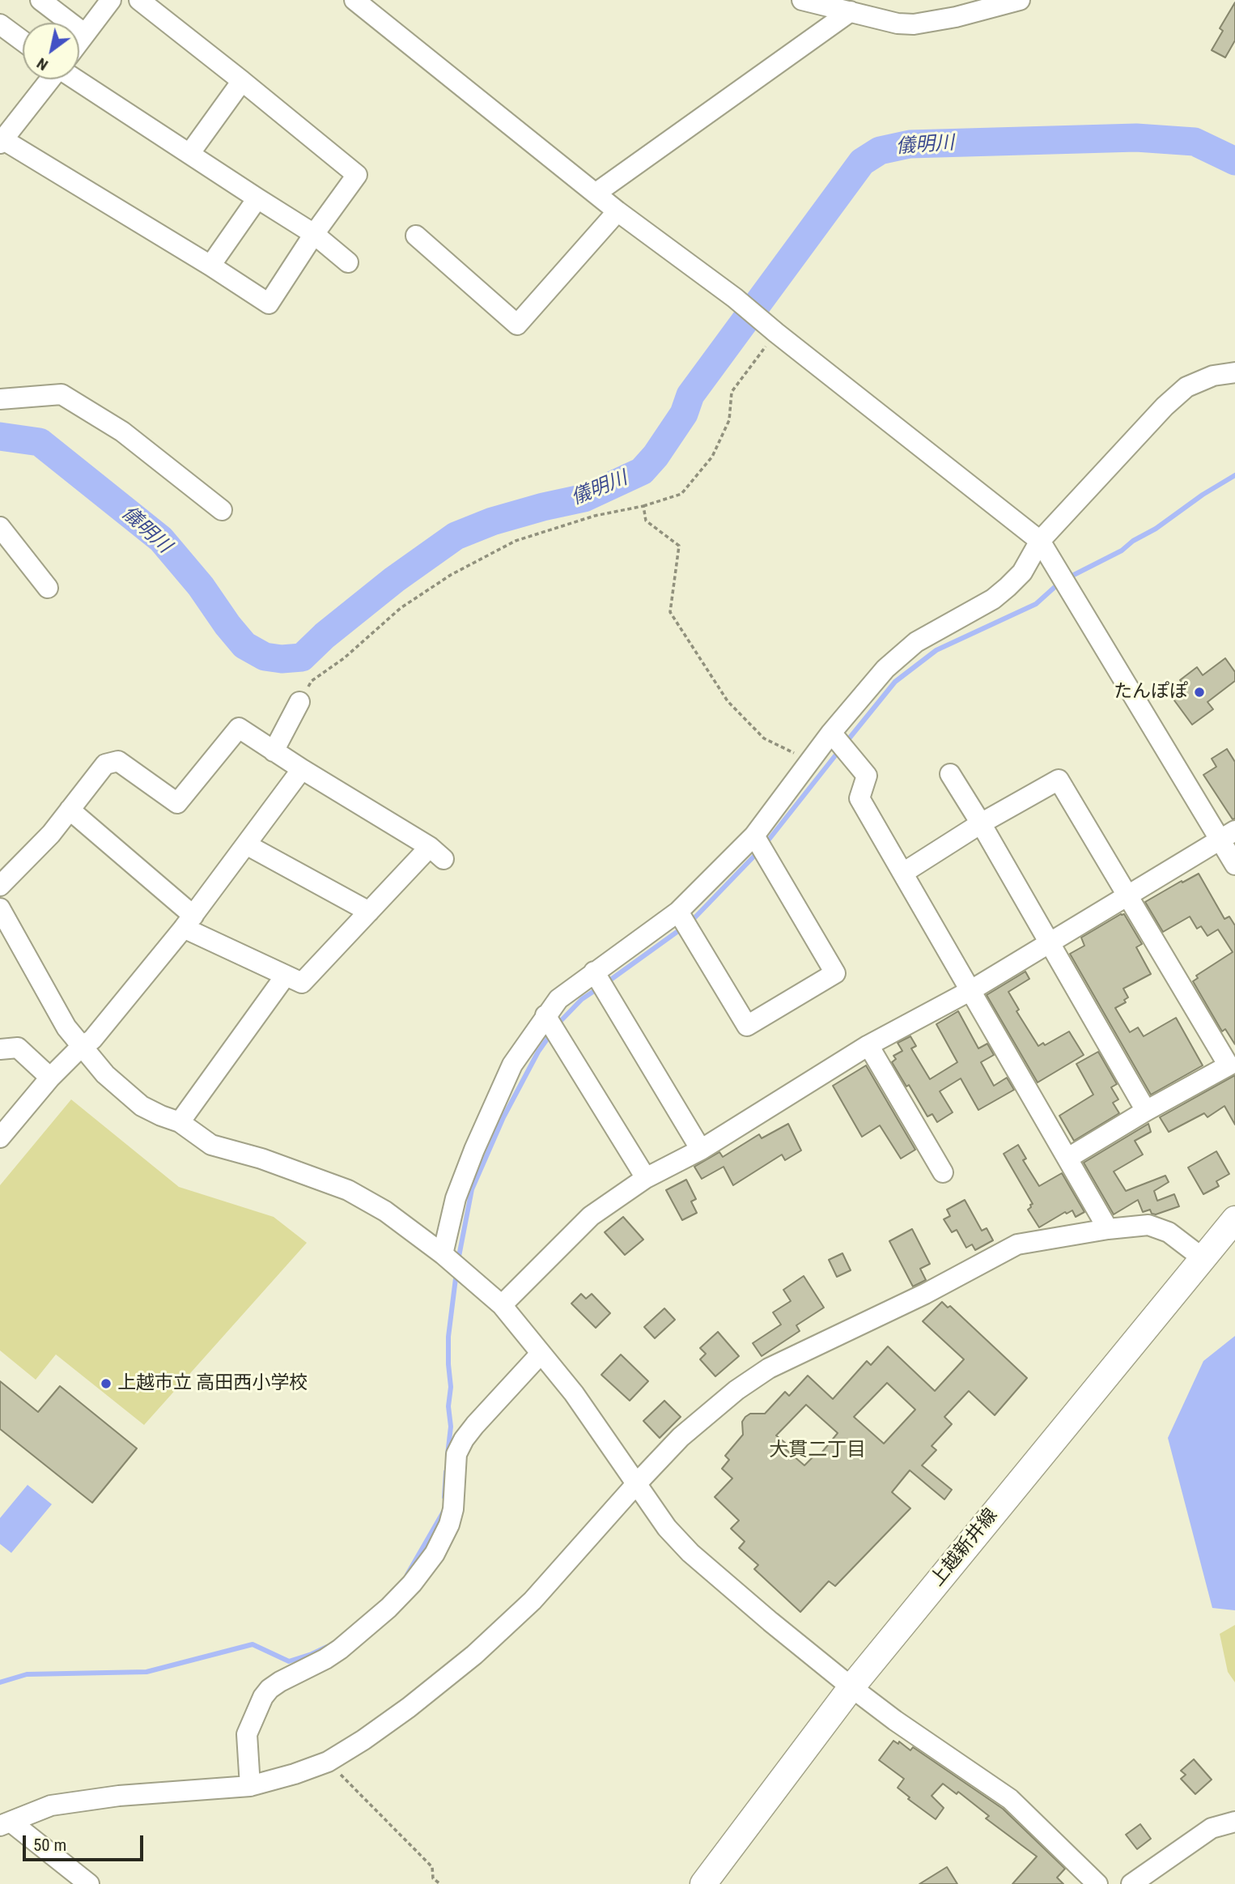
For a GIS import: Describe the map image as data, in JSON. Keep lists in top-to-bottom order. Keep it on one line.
{"streets":{"main road":["上越新井線"]},"districts":["大貫二丁目"],"water":["儀明川"],"places":["たんぽぽ","上越市立 高田西小学校"],"scale_bar":"50 m","north":"bottom left"}
